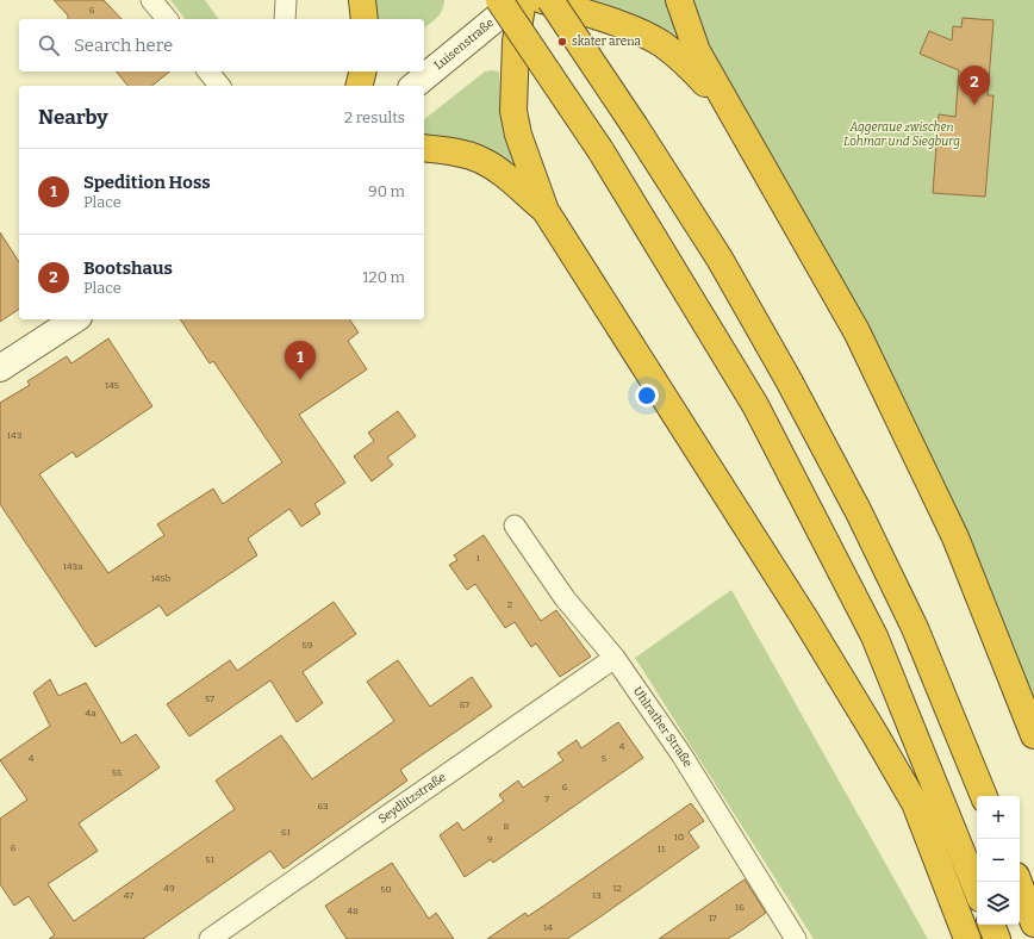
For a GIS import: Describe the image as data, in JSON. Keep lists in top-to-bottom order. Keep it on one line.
{"streets":{"main road":["Luisenstraße"],"street":["Uhlrather Straße","Seydlitzstraße"]},"crossings":[["Uhlrather Straße","Seydlitzstraße"]],"parks":["Aggeraue zwischen Lohmar und Siegburg"],"places":["skater arena"],"house_numbers":["6","145","143","1","143a","145b","2","59","57","67","4a","4","4","5","55","6","7","63","8","61","10","9","6","11","51","49","12","50","47","13","16","48","17","14"],"page":{"search":"Search here","pins":["2","1"],"heading":["Nearby","2 results"],"list":[{"mark":"1","name":"Spedition Hoss","note":"Place","value":"90 m"},{"mark":"2","name":"Bootshaus","note":"Place","value":"120 m"}],"map_buttons":["+","−"]}}
